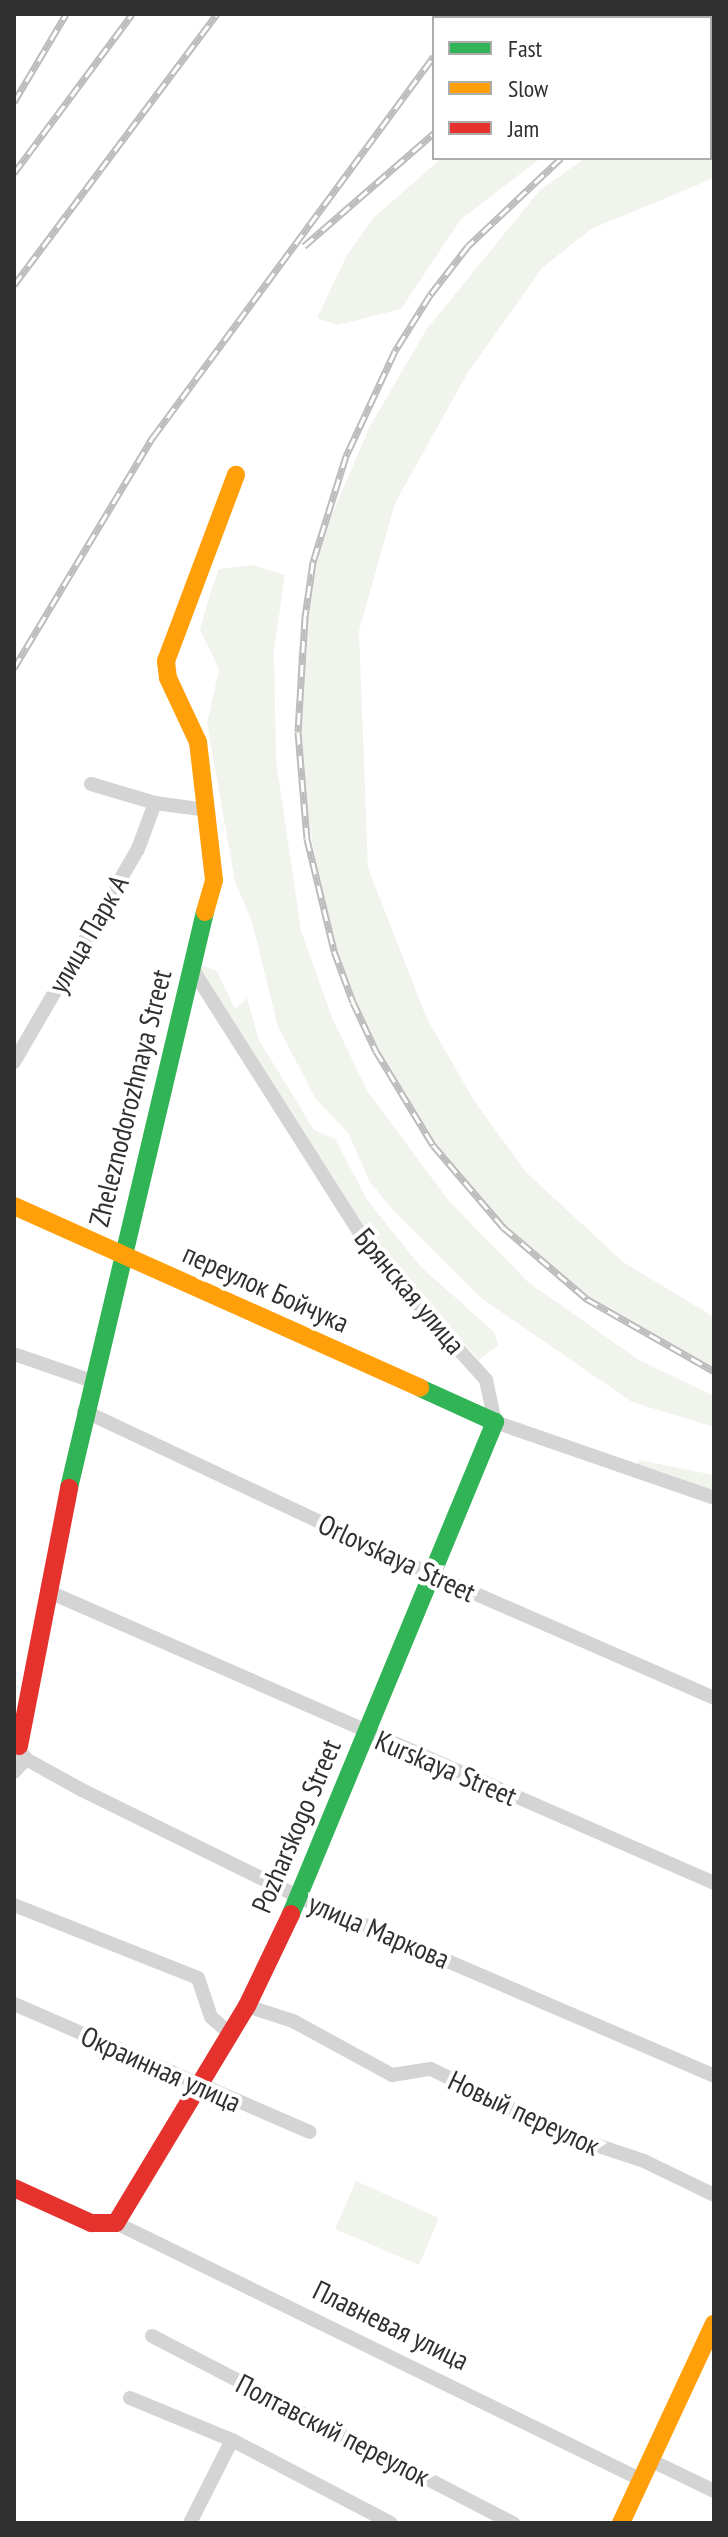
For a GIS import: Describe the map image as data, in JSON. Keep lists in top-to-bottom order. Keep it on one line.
{"streets":{"street":["улица Парк А","Zheleznodorozhnaya Street","переулок Бойчука","Брянская улица","Orlovskaya Street","Kurskaya Street","Pozharskogo Street","улица Маркова","Окраинная улица","Новый переулок","Плавневая улица","Полтавский переулок"]},"crossings":[["Zheleznodorozhnaya Street","переулок Бойчука"],["Zheleznodorozhnaya Street","Брянская улица"],["Zheleznodorozhnaya Street","Orlovskaya Street"],["Zheleznodorozhnaya Street","Kurskaya Street"],["Zheleznodorozhnaya Street","улица Маркова"],["переулок Бойчука","Брянская улица"],["переулок Бойчука","Pozharskogo Street"],["Брянская улица","Pozharskogo Street"],["Orlovskaya Street","Pozharskogo Street"],["Kurskaya Street","Pozharskogo Street"],["Pozharskogo Street","улица Маркова"],["Pozharskogo Street","Окраинная улица"],["Pozharskogo Street","Новый переулок"],["Pozharskogo Street","Плавневая улица"]],"legend":["Fast","Slow","Jam"]}
